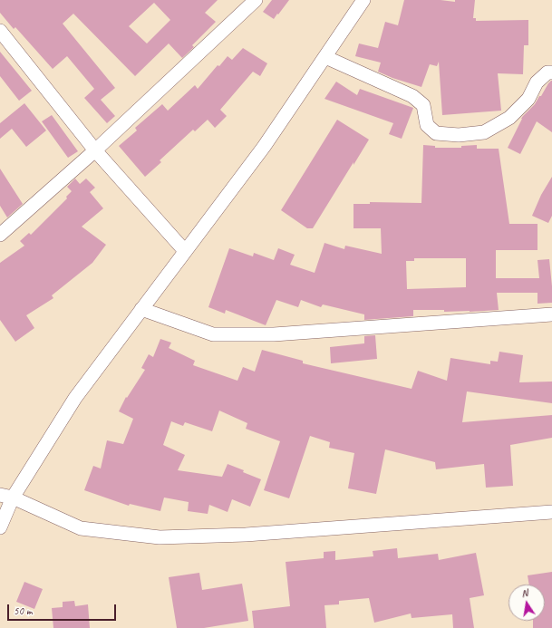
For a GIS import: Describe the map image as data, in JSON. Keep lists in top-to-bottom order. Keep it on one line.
{"scale_bar":"50 m","north":"top"}
